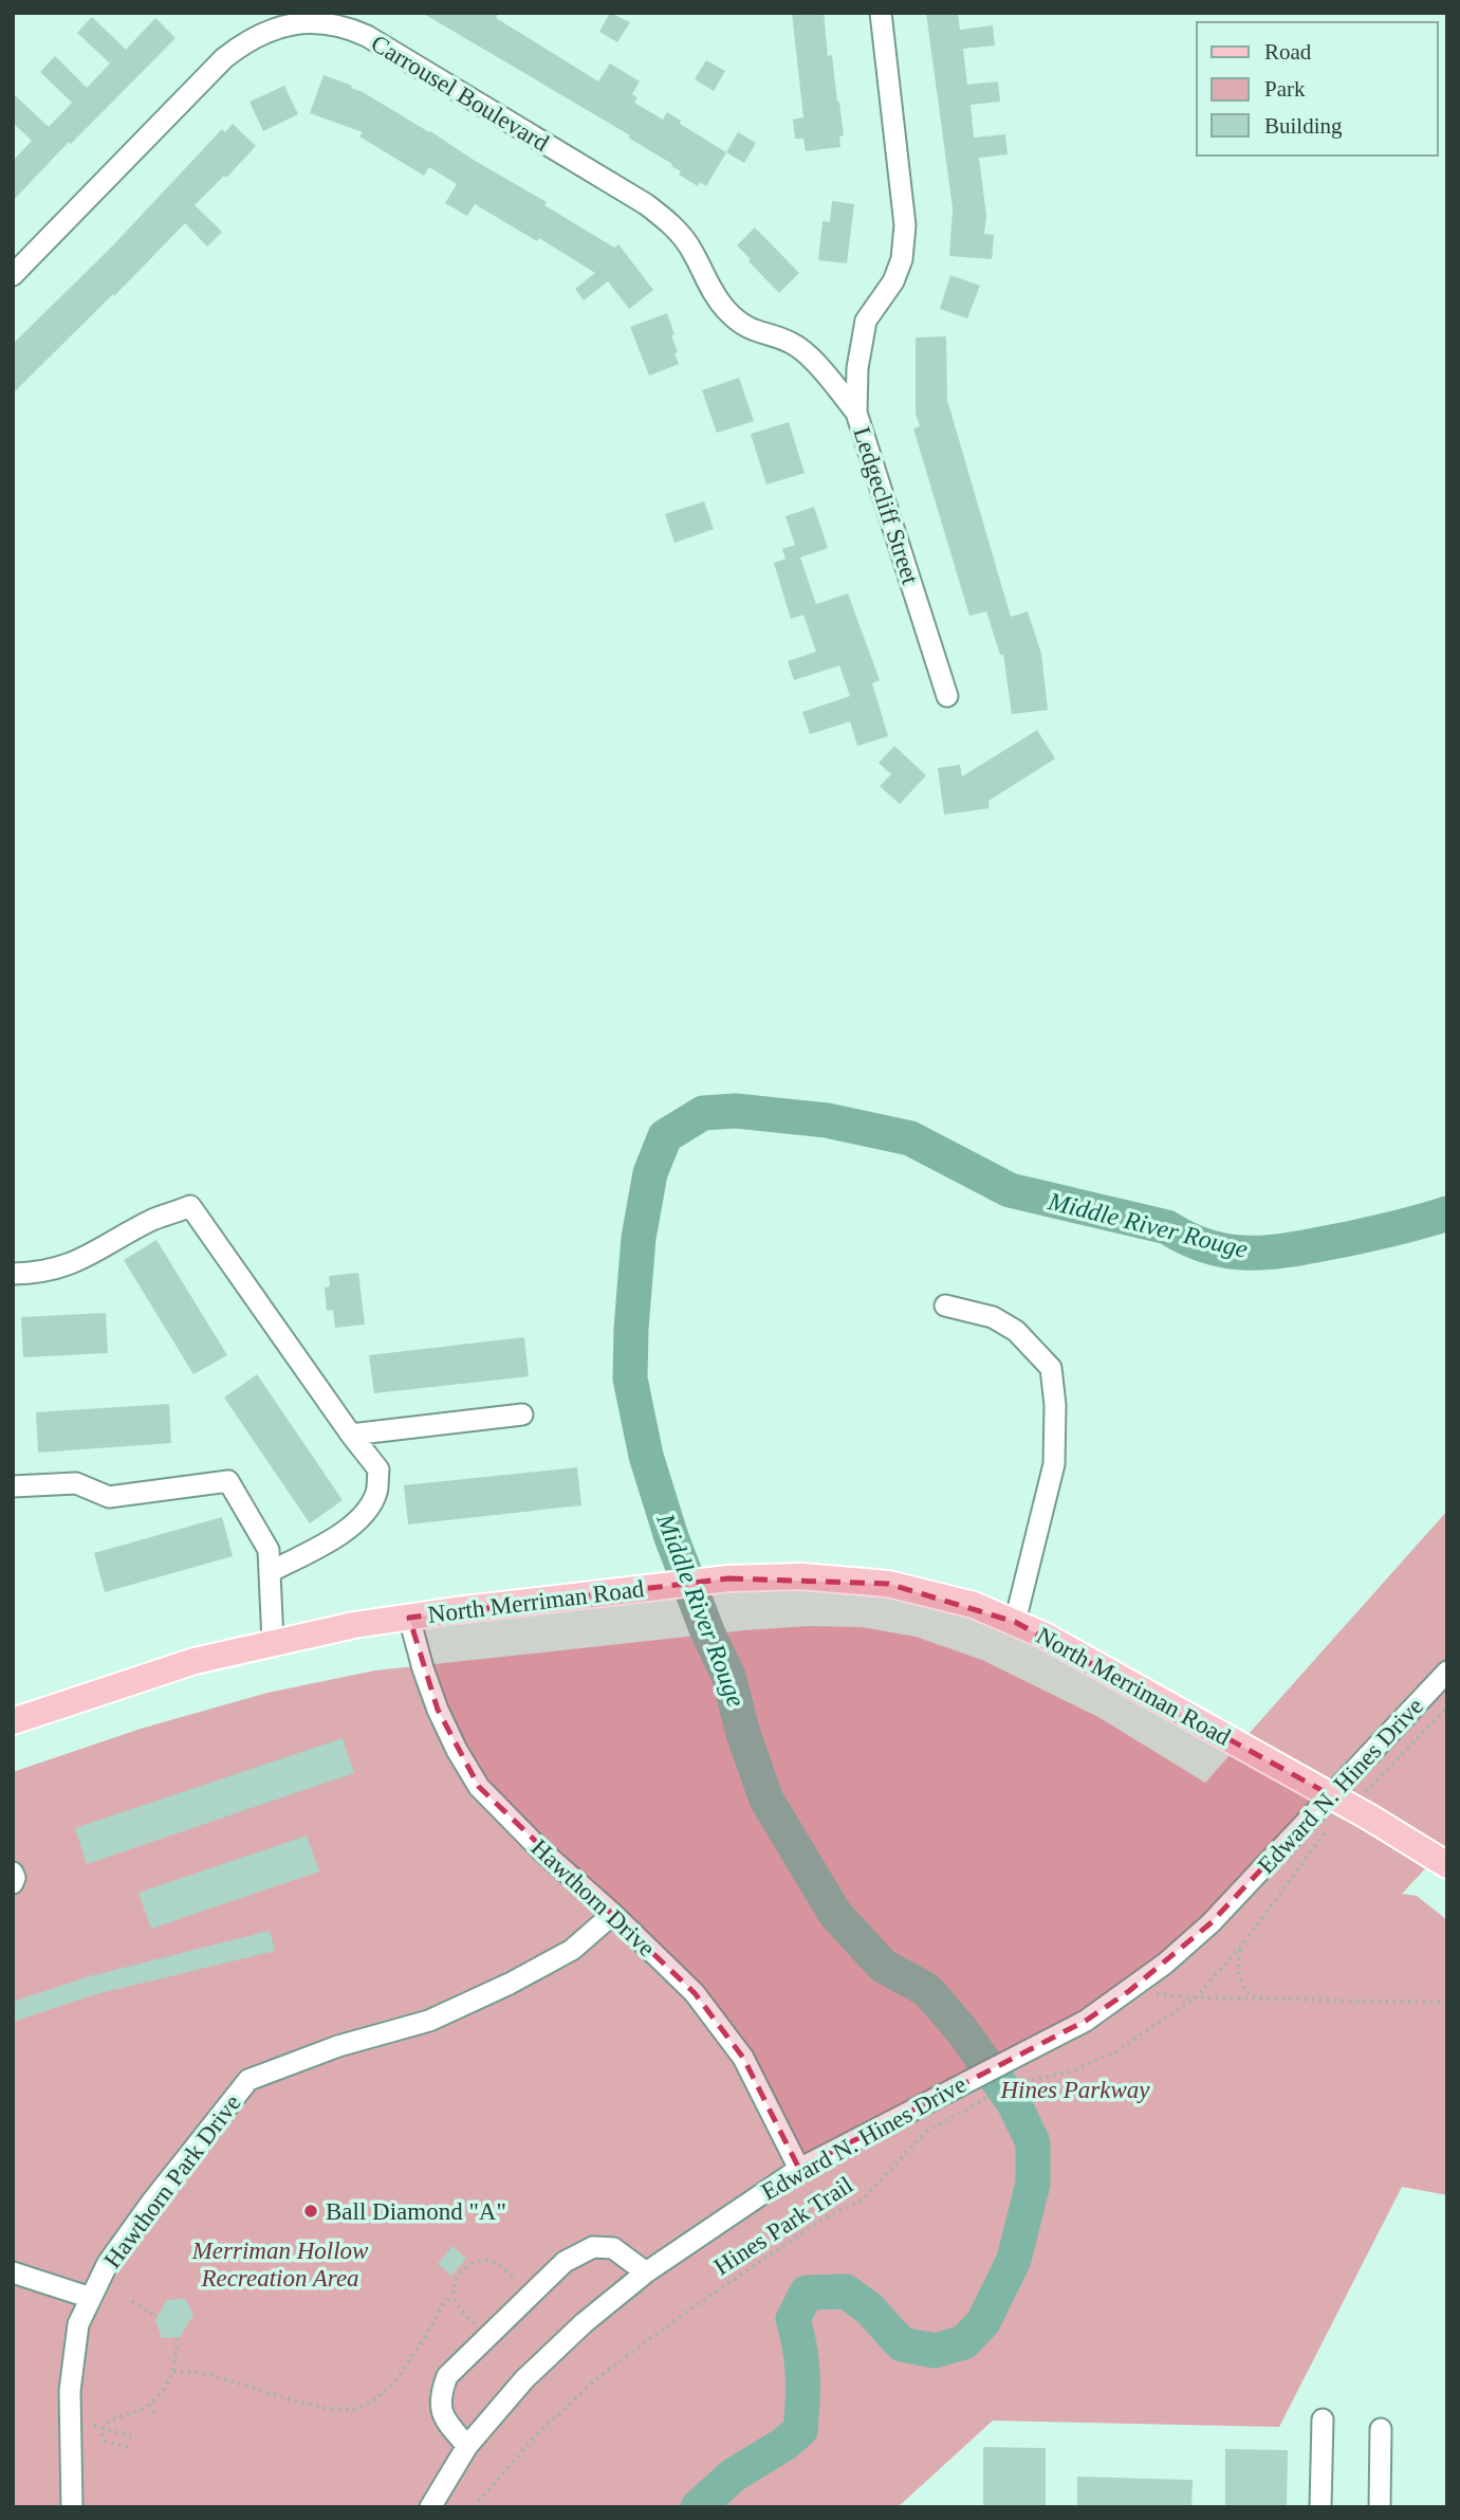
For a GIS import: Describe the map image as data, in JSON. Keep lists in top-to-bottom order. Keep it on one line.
{"streets":{"main road":["North Merriman Road"],"street":["Carrousel Boulevard","Ledgecliff Street","Edward N. Hines Drive","Hawthorn Drive","Hawthorn Park Drive"],"path":["Hines Park Trail"]},"crossings":[["Carrousel Boulevard","Ledgecliff Street"],["North Merriman Road","Hawthorn Drive"],["Edward N. Hines Drive","Hawthorn Drive"],["Hawthorn Drive","Hawthorn Park Drive"]],"water":["Middle River Rouge"],"parks":["Hines Parkway","Merriman Hollow Recreation Area"],"places":["Ball Diamond \"A\""],"legend":["Road","Park","Building"]}
